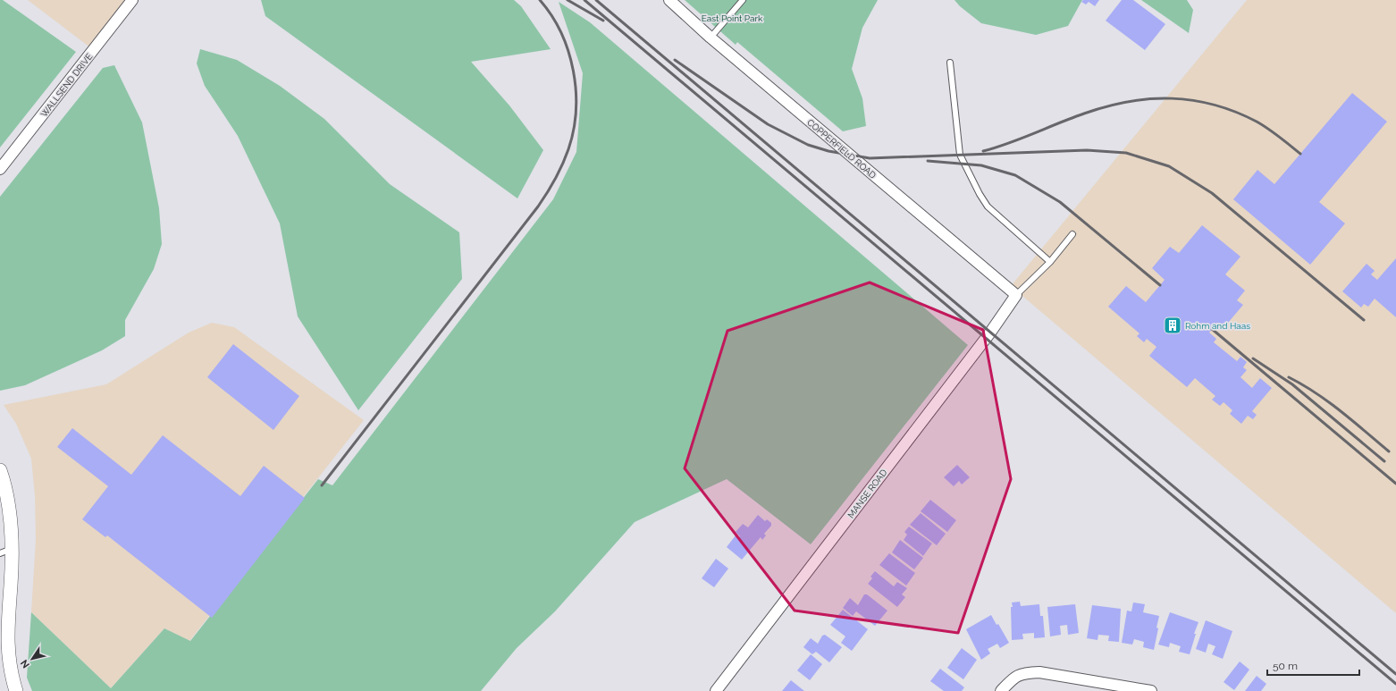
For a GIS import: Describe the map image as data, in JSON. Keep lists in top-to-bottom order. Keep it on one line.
{"streets":{"street":["WALLSEND DRIVE","COPPERFIELD ROAD","MANSE ROAD"]},"crossings":[["COPPERFIELD ROAD","MANSE ROAD"]],"parks":["East Point Park"],"places":{"building":["Rohm and Haas"]},"scale_bar":"50 m","north":"bottom left"}
